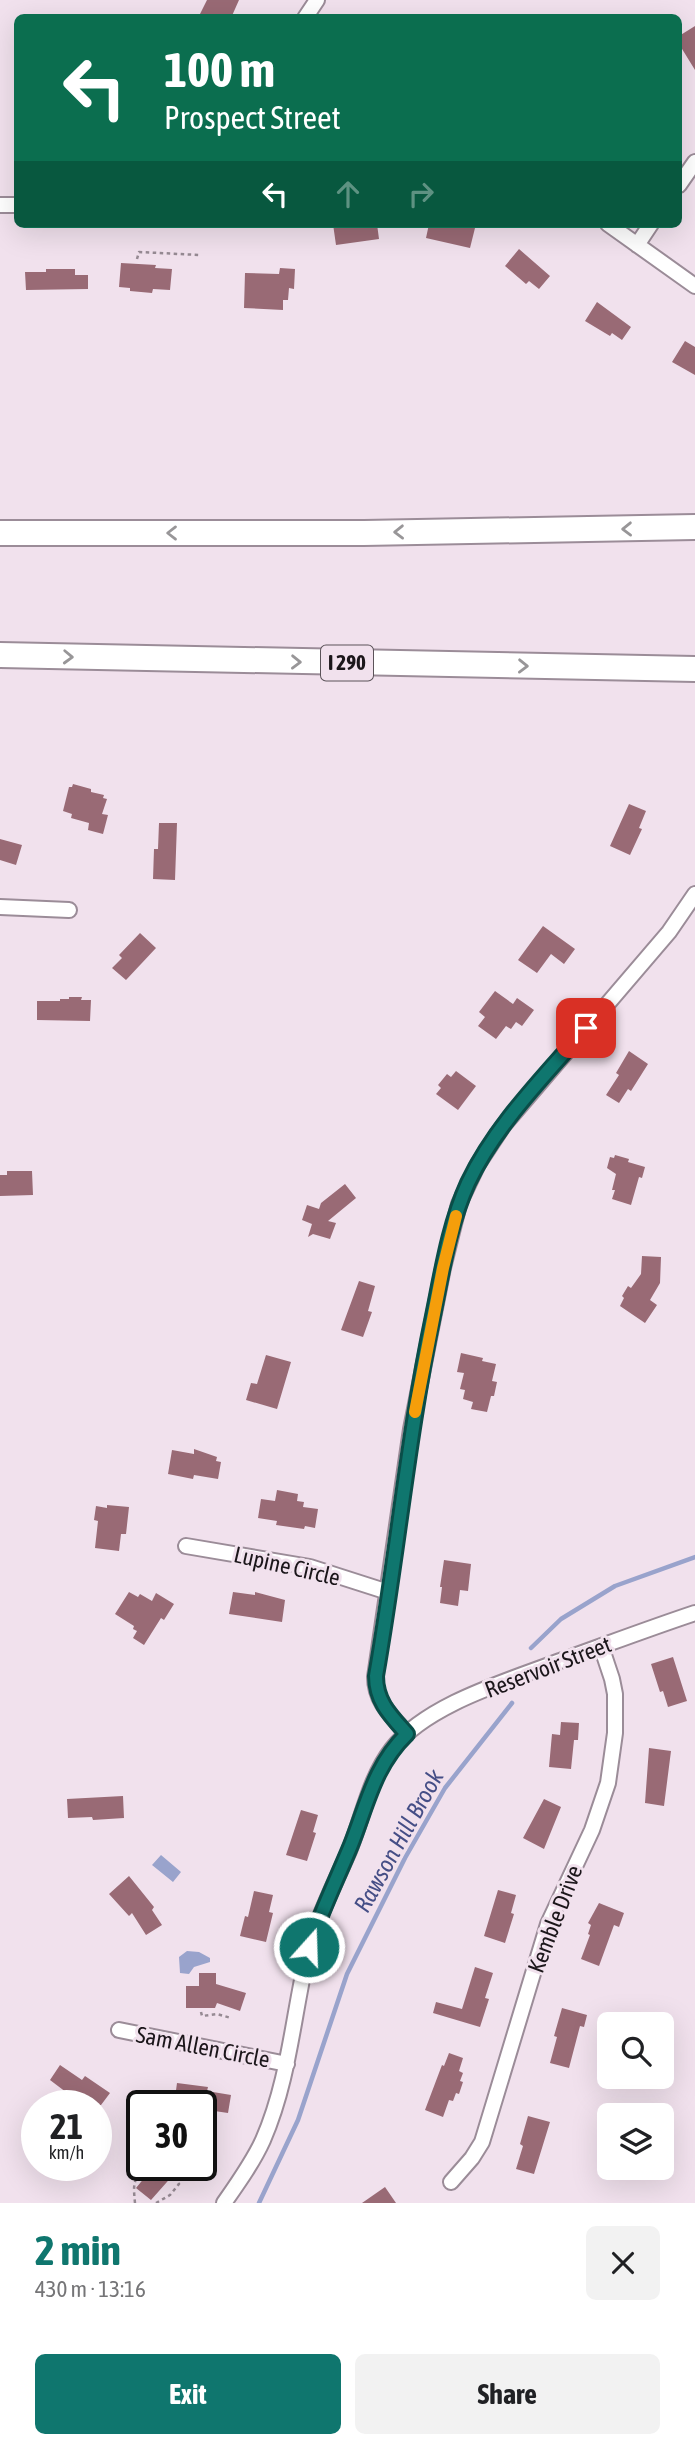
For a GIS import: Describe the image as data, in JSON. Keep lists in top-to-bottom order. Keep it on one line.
{"streets":{"highway":["I 290"],"street":["Lupine Circle","Reservoir Street","Kemble Drive","Sam Allen Circle"]},"crossings":[["Reservoir Street","Kemble Drive"],["Reservoir Street","Sam Allen Circle"]],"water":["Rawson Hill Brook"],"page":{"turn":["100 m","Prospect Street"],"speed":"21 km/h","limit":"30","heading":["2 min","430 m · 13:16"],"buttons":["Exit","Share"]}}
